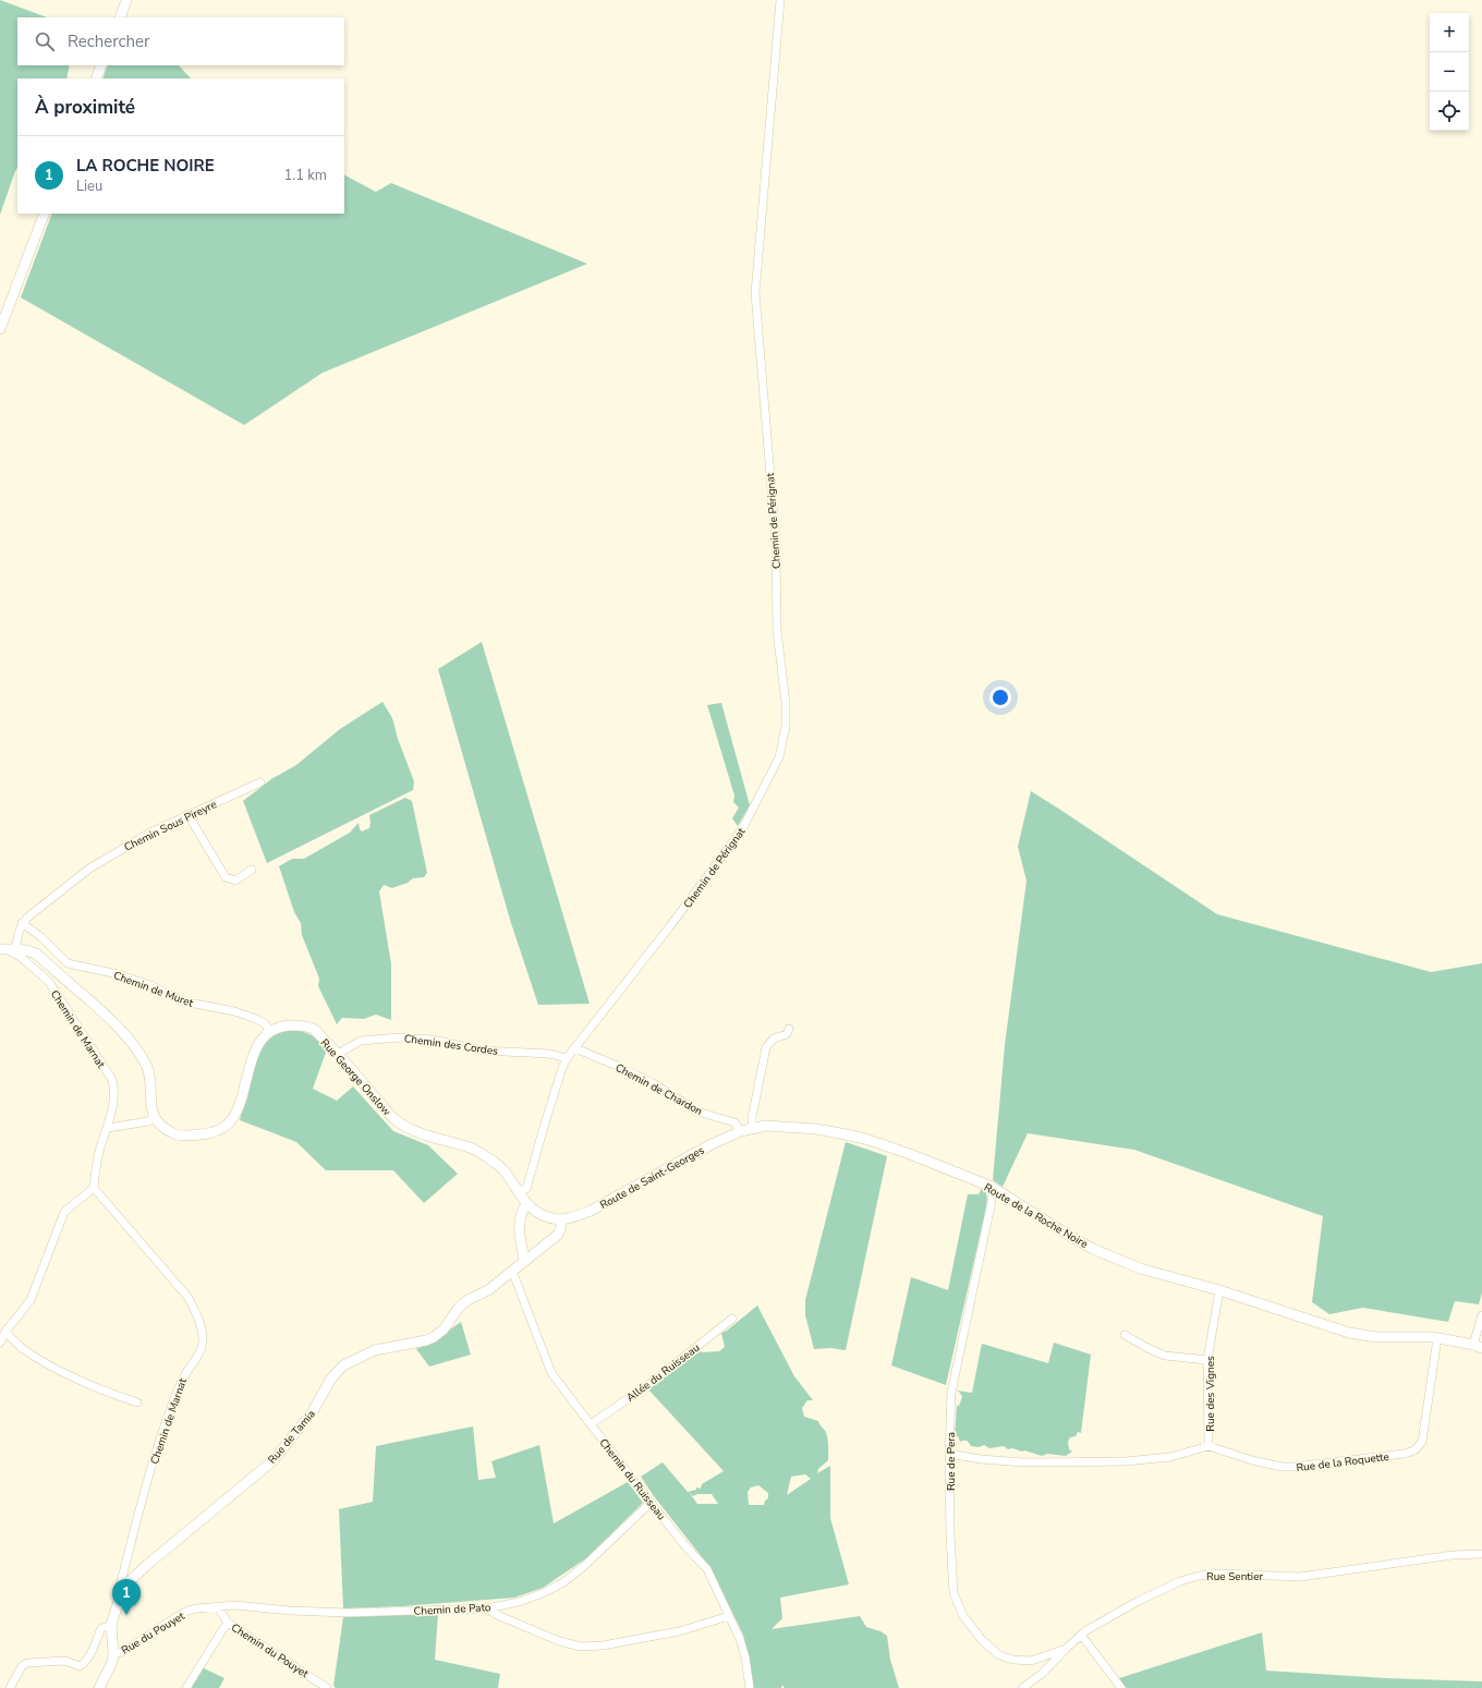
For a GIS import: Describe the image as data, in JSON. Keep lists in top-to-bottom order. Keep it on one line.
{"streets":{"street":["Chemin de Pérignat","Chemin Sous Pireyre","Chemin de Muret","Chemin de Marnat","Chemin des Cordes","Rue George Onslow","Chemin de Chardon","Route de Saint-Georges","Route de la Roche Noire","Allée du Ruisseau","Rue des Vignes","Rue de Tamia","Rue de Pera","Rue de la Roquette","Chemin du Ruisseau","Rue Sentier","Chemin de Pato","Rue du Pouyet","Chemin du Pouyet"]},"crossings":[["Chemin de Pérignat","Chemin des Cordes"],["Chemin de Pérignat","Rue George Onslow"],["Chemin de Pérignat","Chemin de Chardon"],["Chemin Sous Pireyre","Chemin de Muret"],["Chemin de Muret","Rue George Onslow"],["Chemin de Marnat","Rue de Tamia"],["Chemin des Cordes","Rue George Onslow"],["Chemin de Chardon","Route de Saint-Georges"],["Chemin de Chardon","Route de la Roche Noire"],["Route de Saint-Georges","Route de la Roche Noire"],["Route de Saint-Georges","Rue de Tamia"],["Route de la Roche Noire","Rue des Vignes"],["Route de la Roche Noire","Rue de Pera"],["Route de la Roche Noire","Rue de la Roquette"],["Allée du Ruisseau","Chemin du Ruisseau"],["Rue des Vignes","Rue de la Roquette"],["Rue de Tamia","Chemin du Ruisseau"],["Rue de Tamia","Rue du Pouyet"],["Rue de Pera","Rue Sentier"],["Chemin du Ruisseau","Chemin de Pato"],["Chemin de Pato","Rue du Pouyet"],["Chemin de Pato","Chemin du Pouyet"],["Rue du Pouyet","Chemin du Pouyet"]],"page":{"map_buttons":["+","−"],"search":"Rechercher","heading":"À proximité","list":[{"mark":"1","name":"LA ROCHE NOIRE","note":"Lieu","value":"1.1 km"}],"pins":"1"}}
